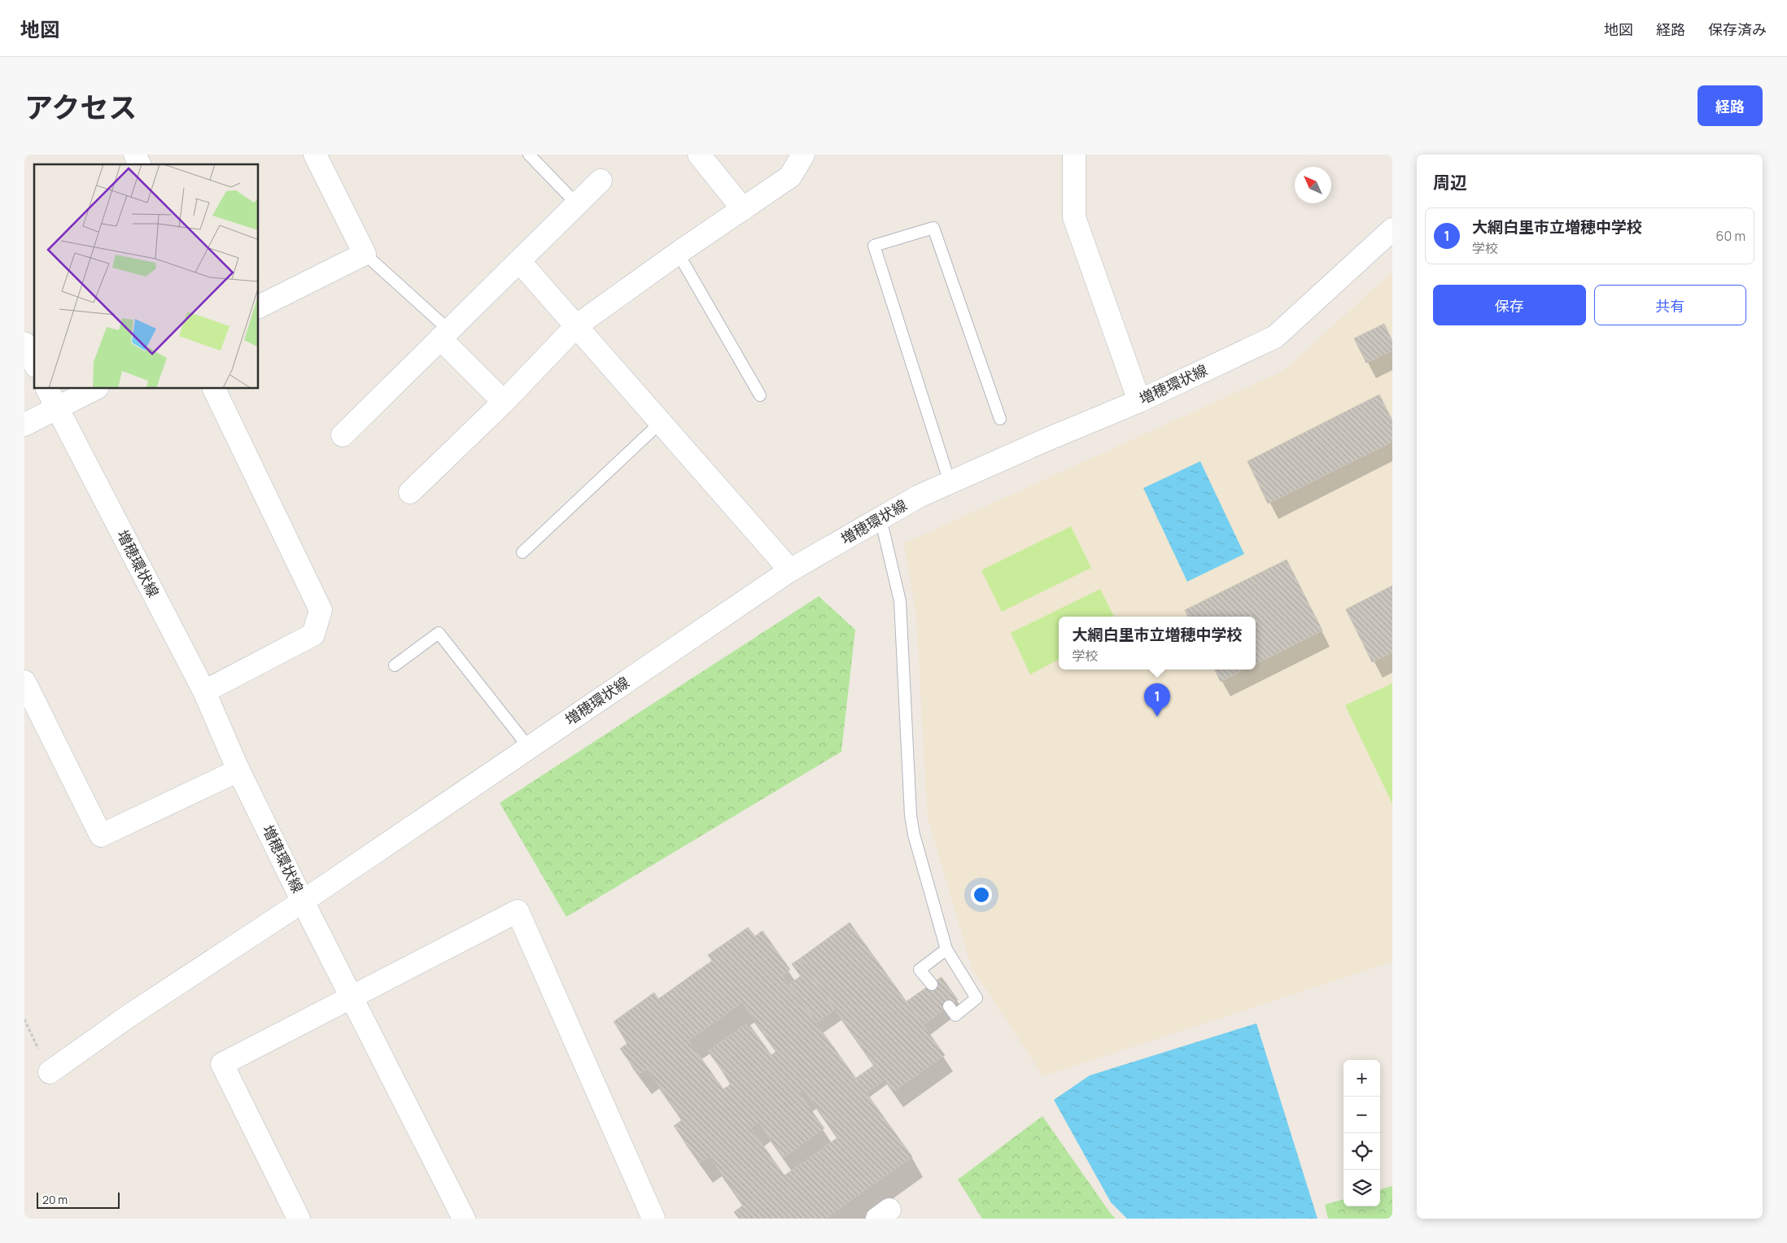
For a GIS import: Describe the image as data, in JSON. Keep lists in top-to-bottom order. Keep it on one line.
{"streets":{"street":["増穂環状線"]},"scale_bar":"20 m","north":"top left","page":{"header":"地図","nav":["地図","経路","保存済み"],"title":"アクセス","buttons":["経路",["保存","共有"]],"heading":"周辺","list":[{"mark":"1","name":"大網白里市立増穂中学校","note":"学校","value":"60 m"}],"popup":["大網白里市立増穂中学校","学校"],"pins":"1","map_buttons":["+","−"],"scale":"20 m"}}
